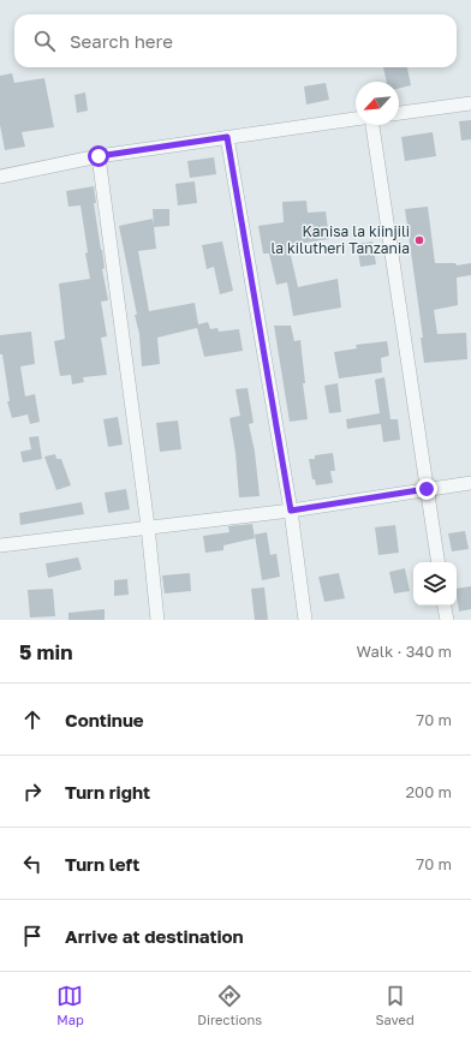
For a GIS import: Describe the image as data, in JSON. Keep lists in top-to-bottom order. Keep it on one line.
{"places":["Kanisa la kiinjili la kilutheri Tanzania"],"north":"bottom left","page":{"search":"Search here","heading":["5 min","Walk · 340 m"],"list":[["Continue","70 m"],["Turn right","200 m"],["Turn left","70 m"],"Arrive at destination"],"nav":["Map","Directions","Saved"]}}
